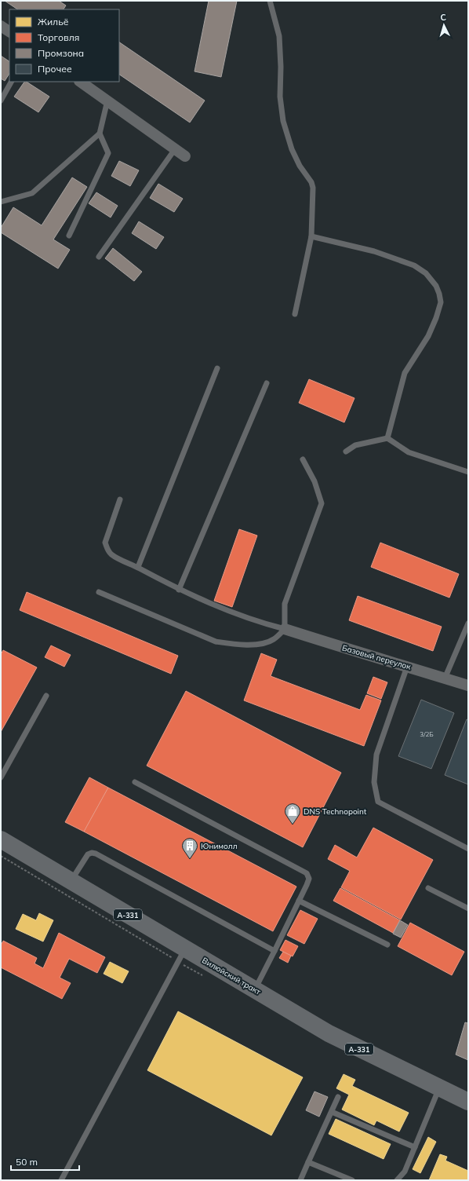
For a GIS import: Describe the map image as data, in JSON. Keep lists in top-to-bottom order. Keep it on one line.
{"streets":{"main road":["А-331","Вилюйский тракт"],"street":["Базовый переулок"]},"places":{"shop":["DNS Technopoint"],"building":["Юнимолл"]},"house_numbers":["3/2Б"],"legend":["Жильё","Торговля","Промзона","Прочее"],"scale_bar":"50 m","north":"top"}
